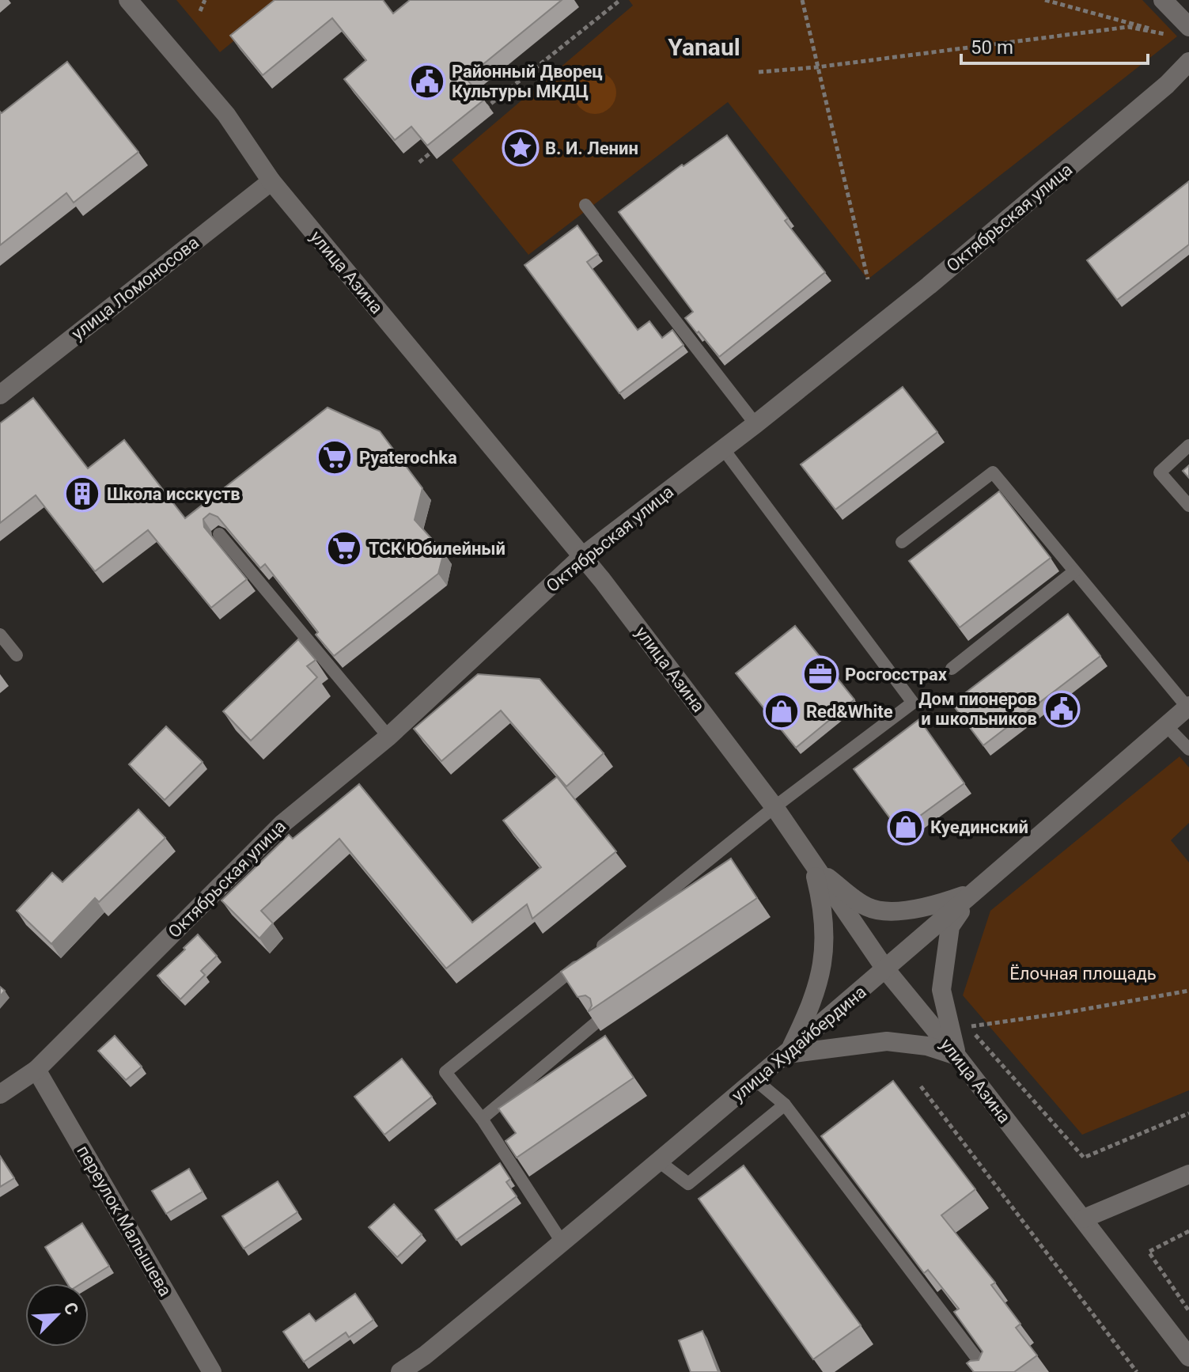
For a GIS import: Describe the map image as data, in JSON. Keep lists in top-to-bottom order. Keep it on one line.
{"streets":{"street":["Октябрьская улица","улица Азина","улица Ломоносова","улица Худайбердина","переулок Малышева"]},"crossings":[["Октябрьская улица","улица Азина"],["Октябрьская улица","переулок Малышева"],["улица Азина","улица Ломоносова"],["улица Азина","улица Худайбердина"]],"districts":["Yanaul"],"parks":["Ёлочная площадь"],"places":{"public building":["Районный Дворец Культуры МКДЦ","Дом пионеров и школьников"],"place":["В. И. Ленин"],"supermarket":["Pyaterochka","ТСК Юбилейный"],"building":["Школа исскуств"],"office":["Росгосстрах"],"shop":["Red&White","Куединский"]},"scale_bar":"50 m","north":"top right"}
